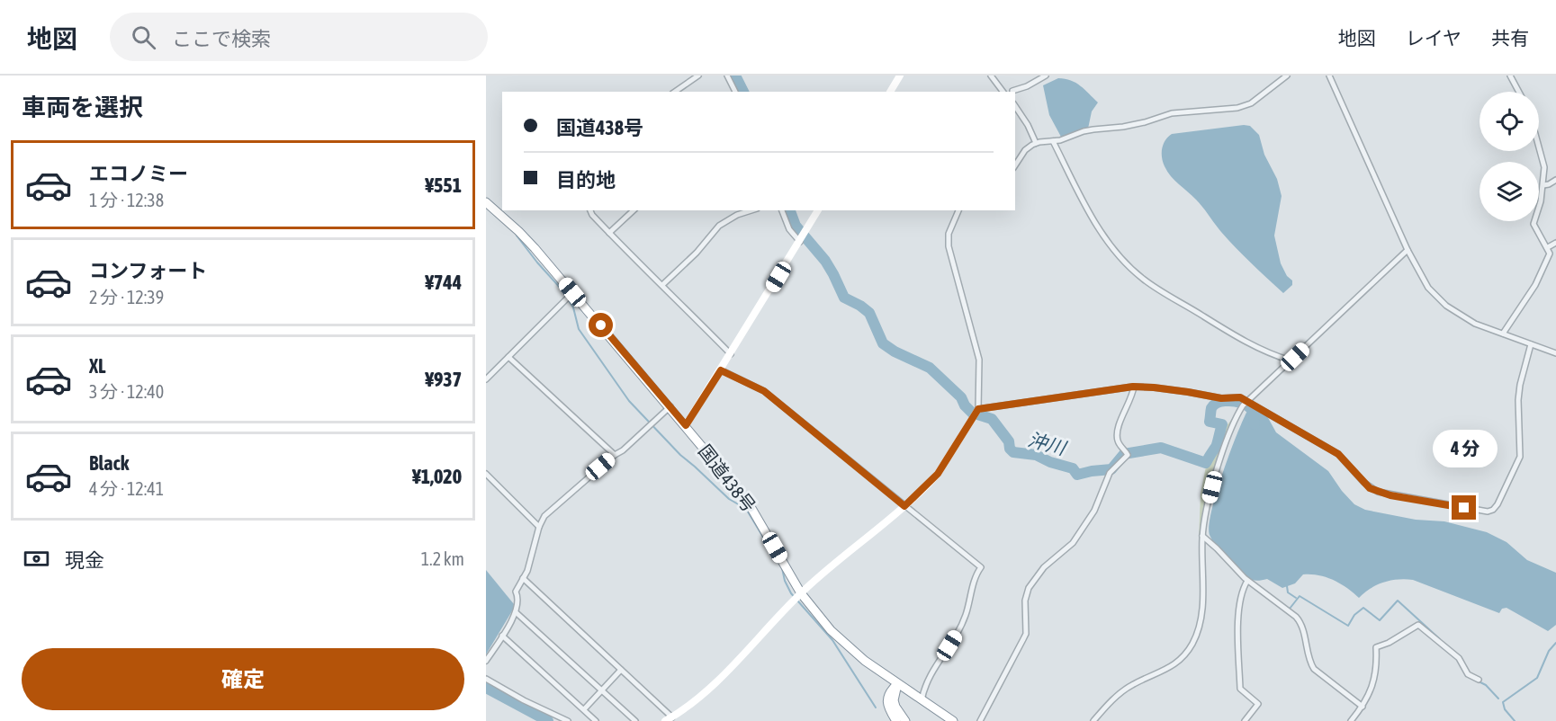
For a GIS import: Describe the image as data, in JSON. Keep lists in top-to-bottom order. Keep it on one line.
{"streets":{"highway":["国道438号"]},"water":["沖川"],"page":{"header":"地図","search":"ここで検索","nav":["地図","レイヤ","共有"],"heading":"車両を選択","banner":["国道438号","目的地"],"list":[{"name":"エコノミー","note":"1 分 · 12:38","value":"¥551"},{"name":"コンフォート","note":"2 分 · 12:39","value":"¥744"},{"name":"XL","note":"3 分 · 12:40","value":"¥937"},{"name":"Black","note":"4 分 · 12:41","value":"¥1,020"}],"bubble":"4 分","pay":["現金","1.2 km"],"buttons":"確定"}}
